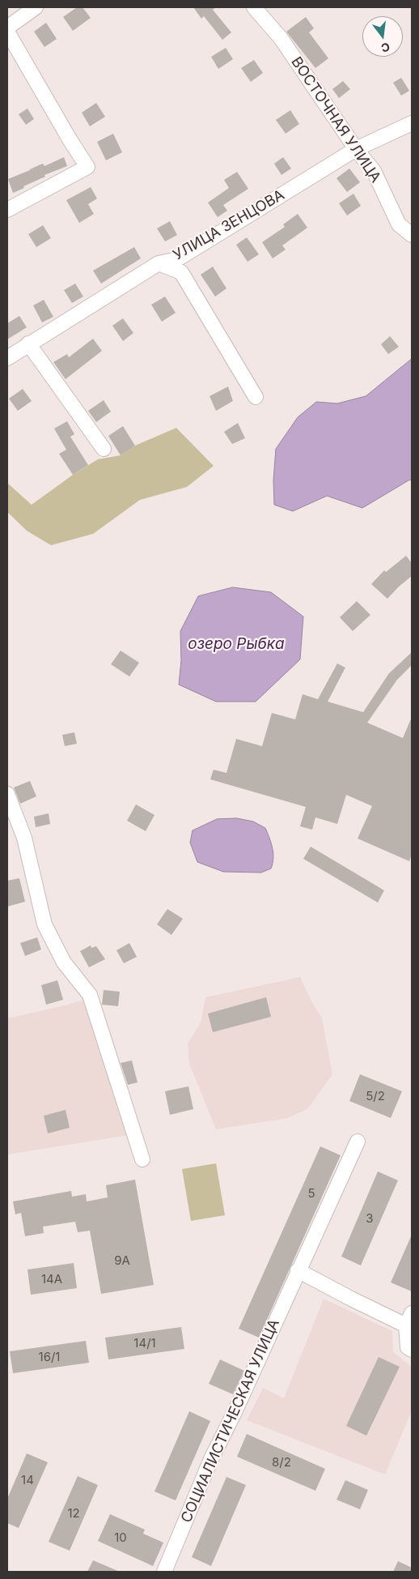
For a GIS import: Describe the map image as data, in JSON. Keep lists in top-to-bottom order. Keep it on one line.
{"streets":{"street":["ВОСТОЧНАЯ УЛИЦА","УЛИЦА ЗЕНЦОВА","СОЦИАЛИСТИЧЕСКАЯ УЛИЦА"]},"crossings":[["ВОСТОЧНАЯ УЛИЦА","УЛИЦА ЗЕНЦОВА"]],"water":["озеро Рыбка"],"house_numbers":["5/2","5","3","9А","14А","14/1","16/1","8/2","14","12","10"],"north":"bottom"}
